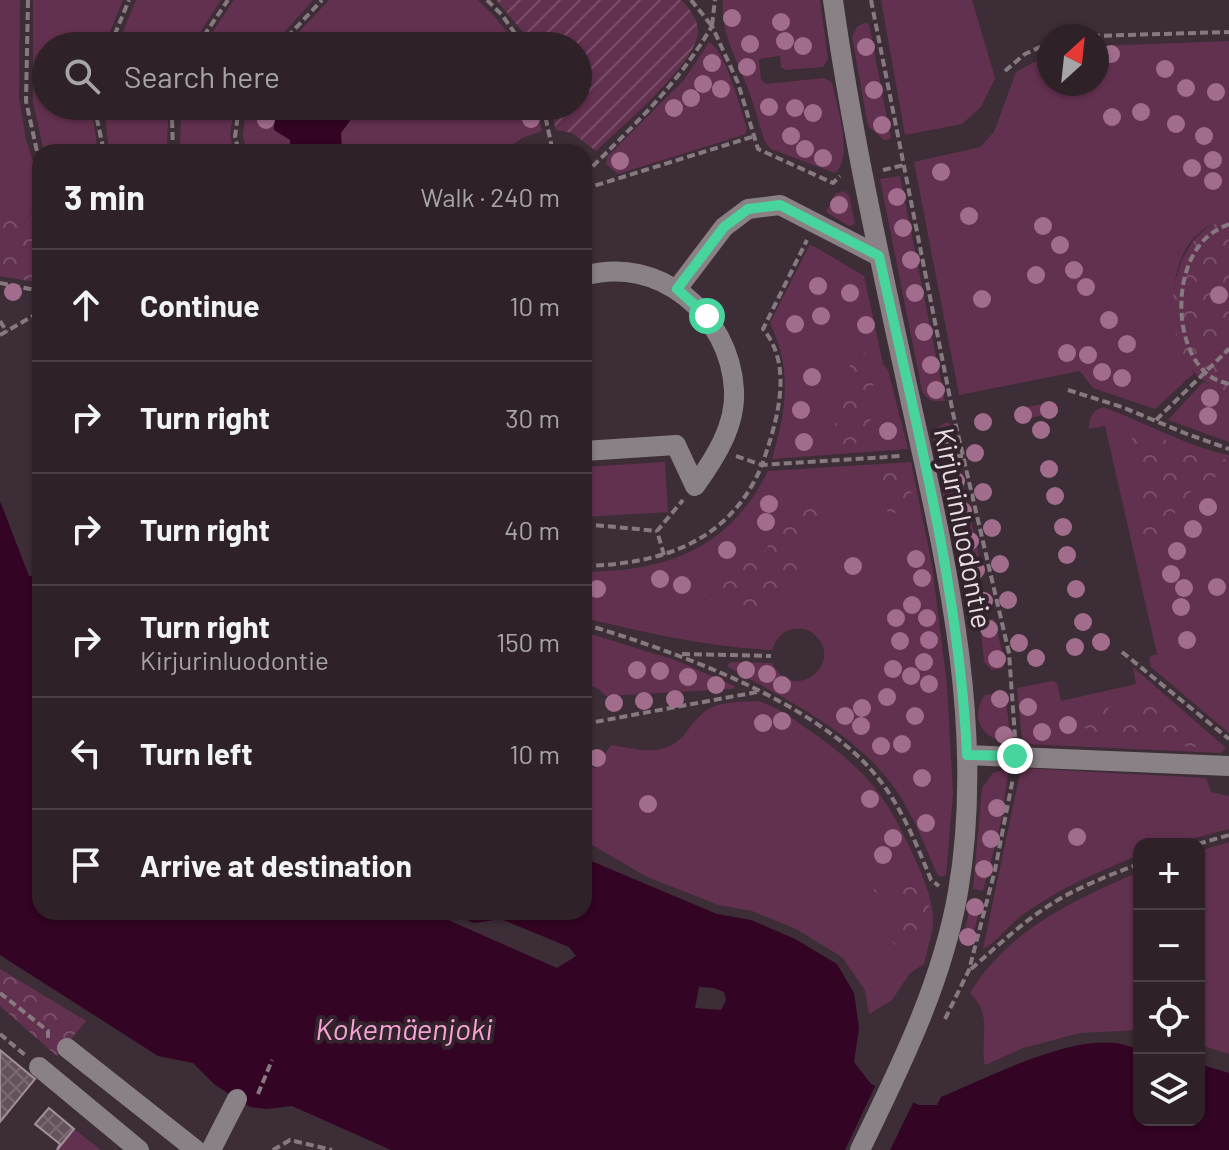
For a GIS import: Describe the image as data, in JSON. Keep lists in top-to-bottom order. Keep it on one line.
{"streets":{"street":["Kirjurinluodontie"]},"water":["Kokemäenjoki"],"north":"top right","page":{"search":"Search here","heading":["3 min","Walk · 240 m"],"list":[["Continue","10 m"],["Turn right","30 m"],["Turn right","40 m"],["Turn right","Kirjurinluodontie","150 m"],["Turn left","10 m"],"Arrive at destination"],"map_buttons":["+","−"]}}
